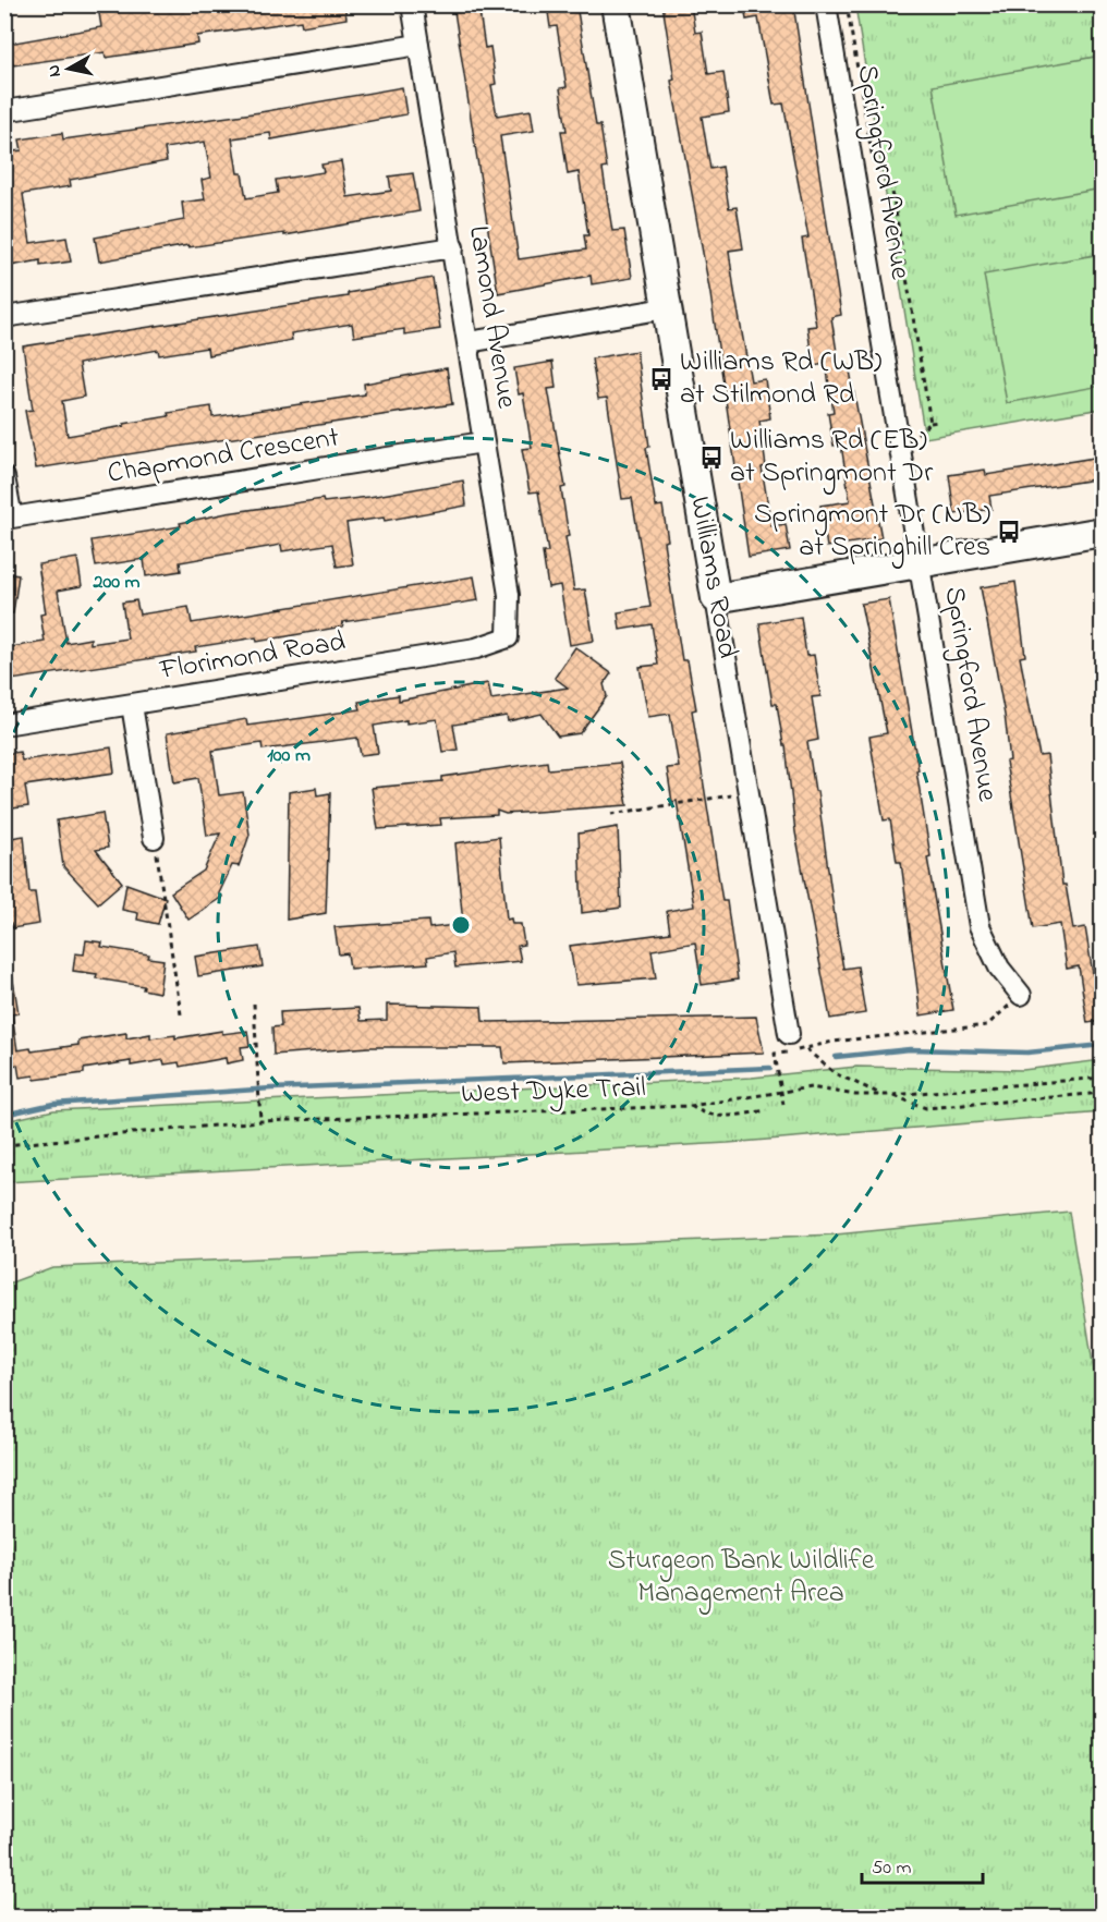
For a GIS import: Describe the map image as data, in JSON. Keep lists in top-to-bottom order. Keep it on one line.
{"streets":{"street":["Springford Avenue","Lamond Avenue","Chapmond Crescent","Williams Road","Florimond Road"],"path":["West Dyke Trail"]},"crossings":[["Lamond Avenue","Chapmond Crescent"],["Lamond Avenue","Florimond Road"]],"parks":["Sturgeon Bank Wildlife Management Area"],"places":{"bus stop":["Williams Rd (WB) at Stilmond Rd","Williams Rd (EB) at Springmont Dr","Springmont Dr (NB) at Springhill Cres"]},"scale_bar":"50 m","north":"left","rings":["200 m","100 m"]}
